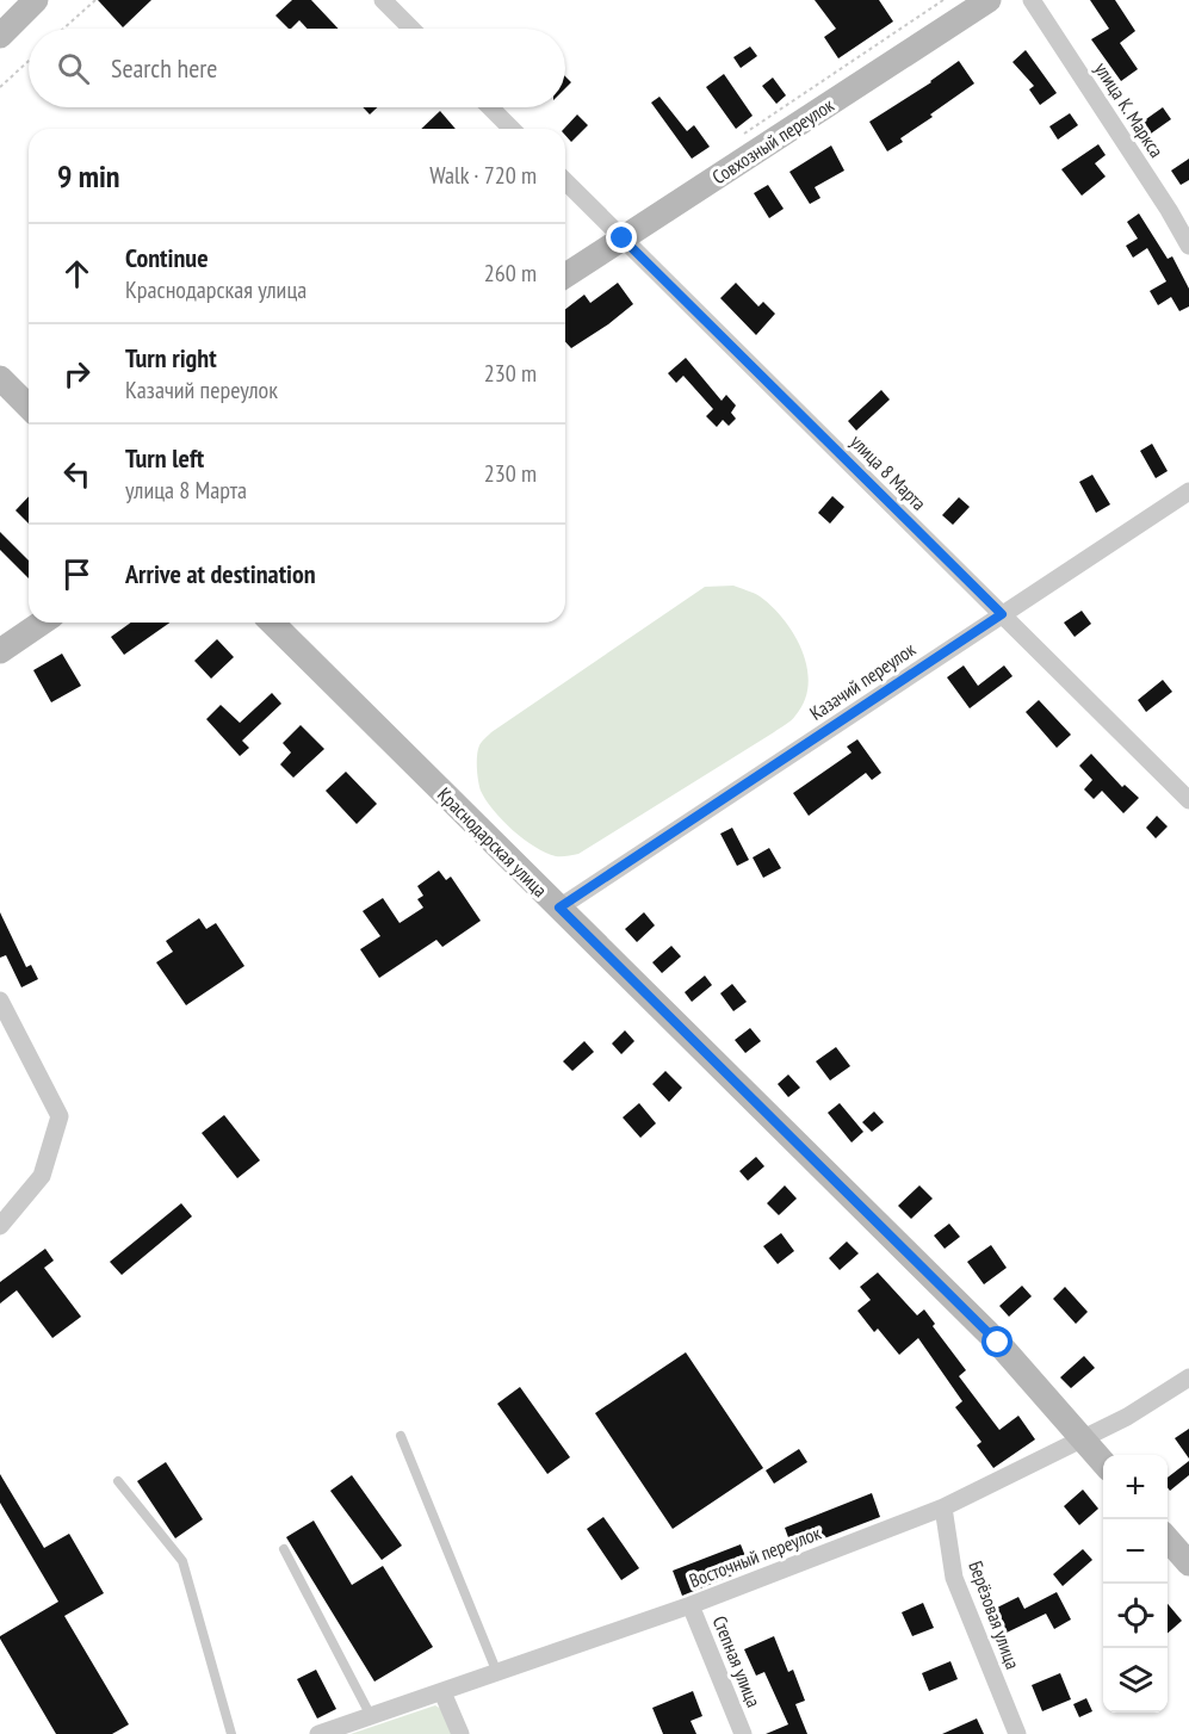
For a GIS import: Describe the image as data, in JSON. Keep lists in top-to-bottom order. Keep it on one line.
{"streets":{"street":["улица К. Маркса","Совхозный переулок","улица 8 Марта","Казачий переулок","Краснодарская улица","Восточный переулок","Берёзовая улица","Степная улица"]},"crossings":[["Совхозный переулок","улица 8 Марта"],["улица 8 Марта","Казачий переулок"],["Казачий переулок","Краснодарская улица"],["Краснодарская улица","Восточный переулок"],["Восточный переулок","Берёзовая улица"],["Восточный переулок","Степная улица"]],"page":{"search":"Search here","heading":["9 min","Walk · 720 m"],"list":[["Continue","Краснодарская улица","260 m"],["Turn right","Казачий переулок","230 m"],["Turn left","улица 8 Марта","230 m"],"Arrive at destination"],"map_buttons":["+","−"]}}
